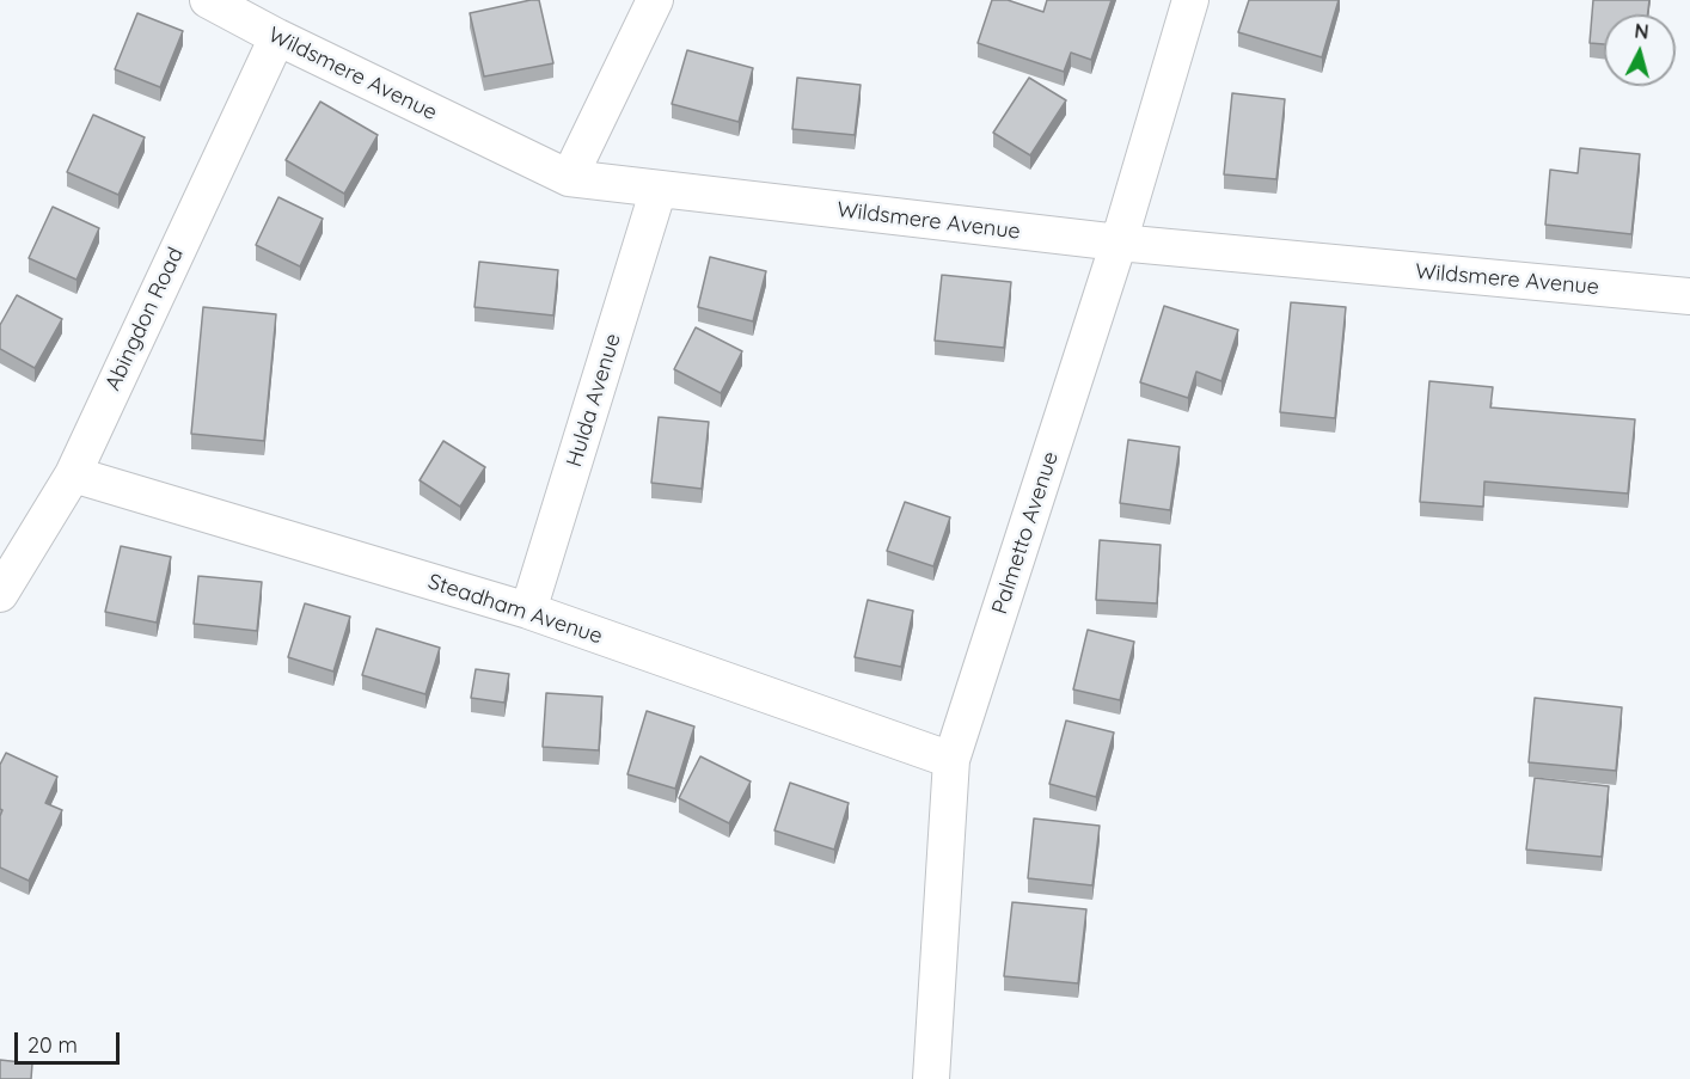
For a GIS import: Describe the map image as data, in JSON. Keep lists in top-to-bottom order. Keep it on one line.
{"streets":{"street":["Wildsmere Avenue","Abingdon Road","Hulda Avenue","Palmetto Avenue","Steadham Avenue"]},"crossings":[["Wildsmere Avenue","Abingdon Road"],["Wildsmere Avenue","Hulda Avenue"],["Wildsmere Avenue","Palmetto Avenue"],["Abingdon Road","Steadham Avenue"],["Hulda Avenue","Steadham Avenue"],["Palmetto Avenue","Steadham Avenue"]],"scale_bar":"20 m","north":"top"}
